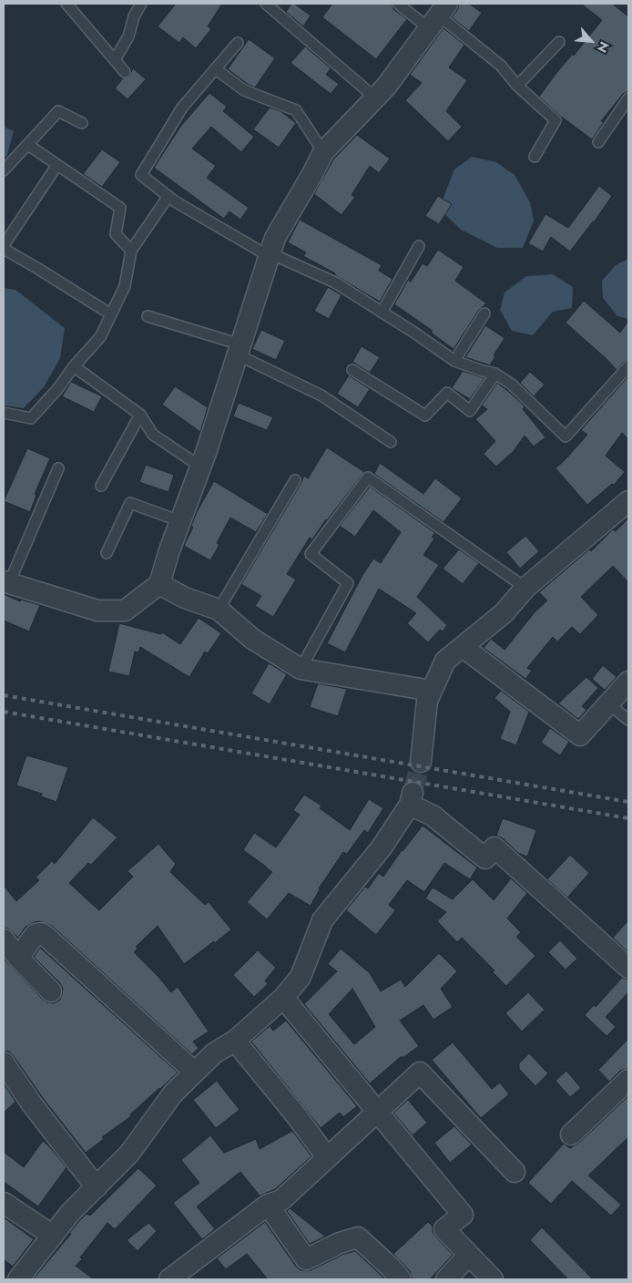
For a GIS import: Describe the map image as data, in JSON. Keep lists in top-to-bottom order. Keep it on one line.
{"north":"bottom right"}
